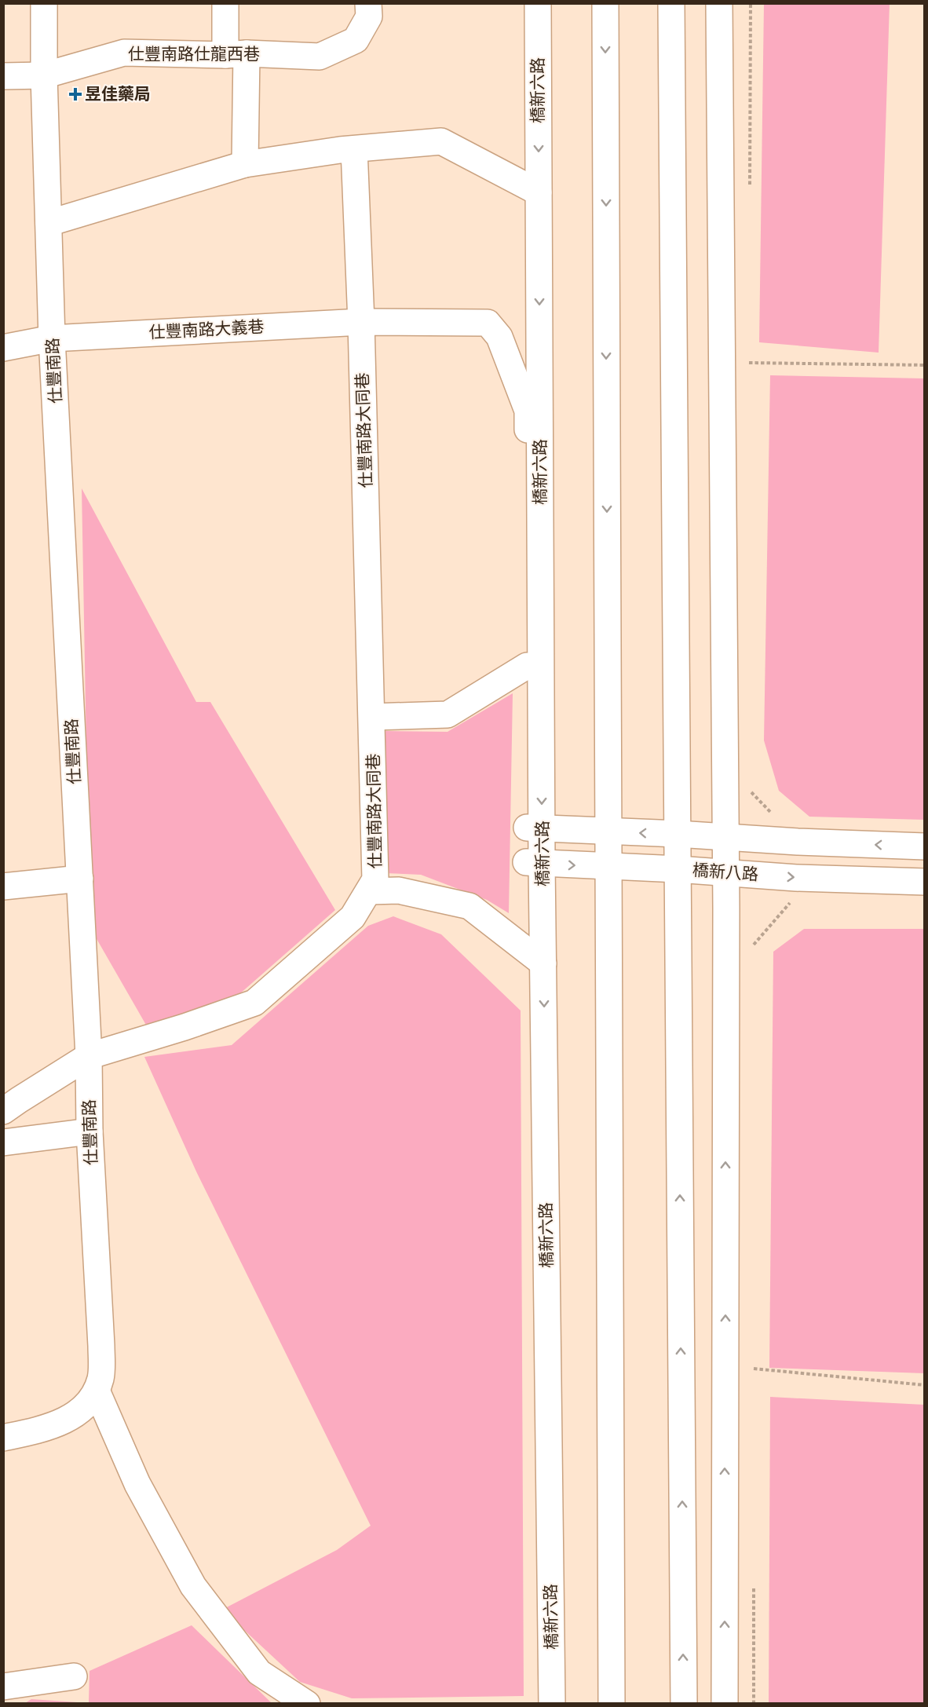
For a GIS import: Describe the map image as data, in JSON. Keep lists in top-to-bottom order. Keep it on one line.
{"streets":{"street":["仕豐南路仕龍西巷","橋新六路","仕豐南路大義巷","仕豐南路","仕豐南路大同巷","橋新八路"]},"crossings":[["仕豐南路仕龍西巷","仕豐南路"],["橋新六路","橋新八路"],["仕豐南路大義巷","仕豐南路"],["仕豐南路大義巷","仕豐南路大同巷"],["仕豐南路","仕豐南路大同巷"]],"places":{"health":["昱佳藥局"]}}
